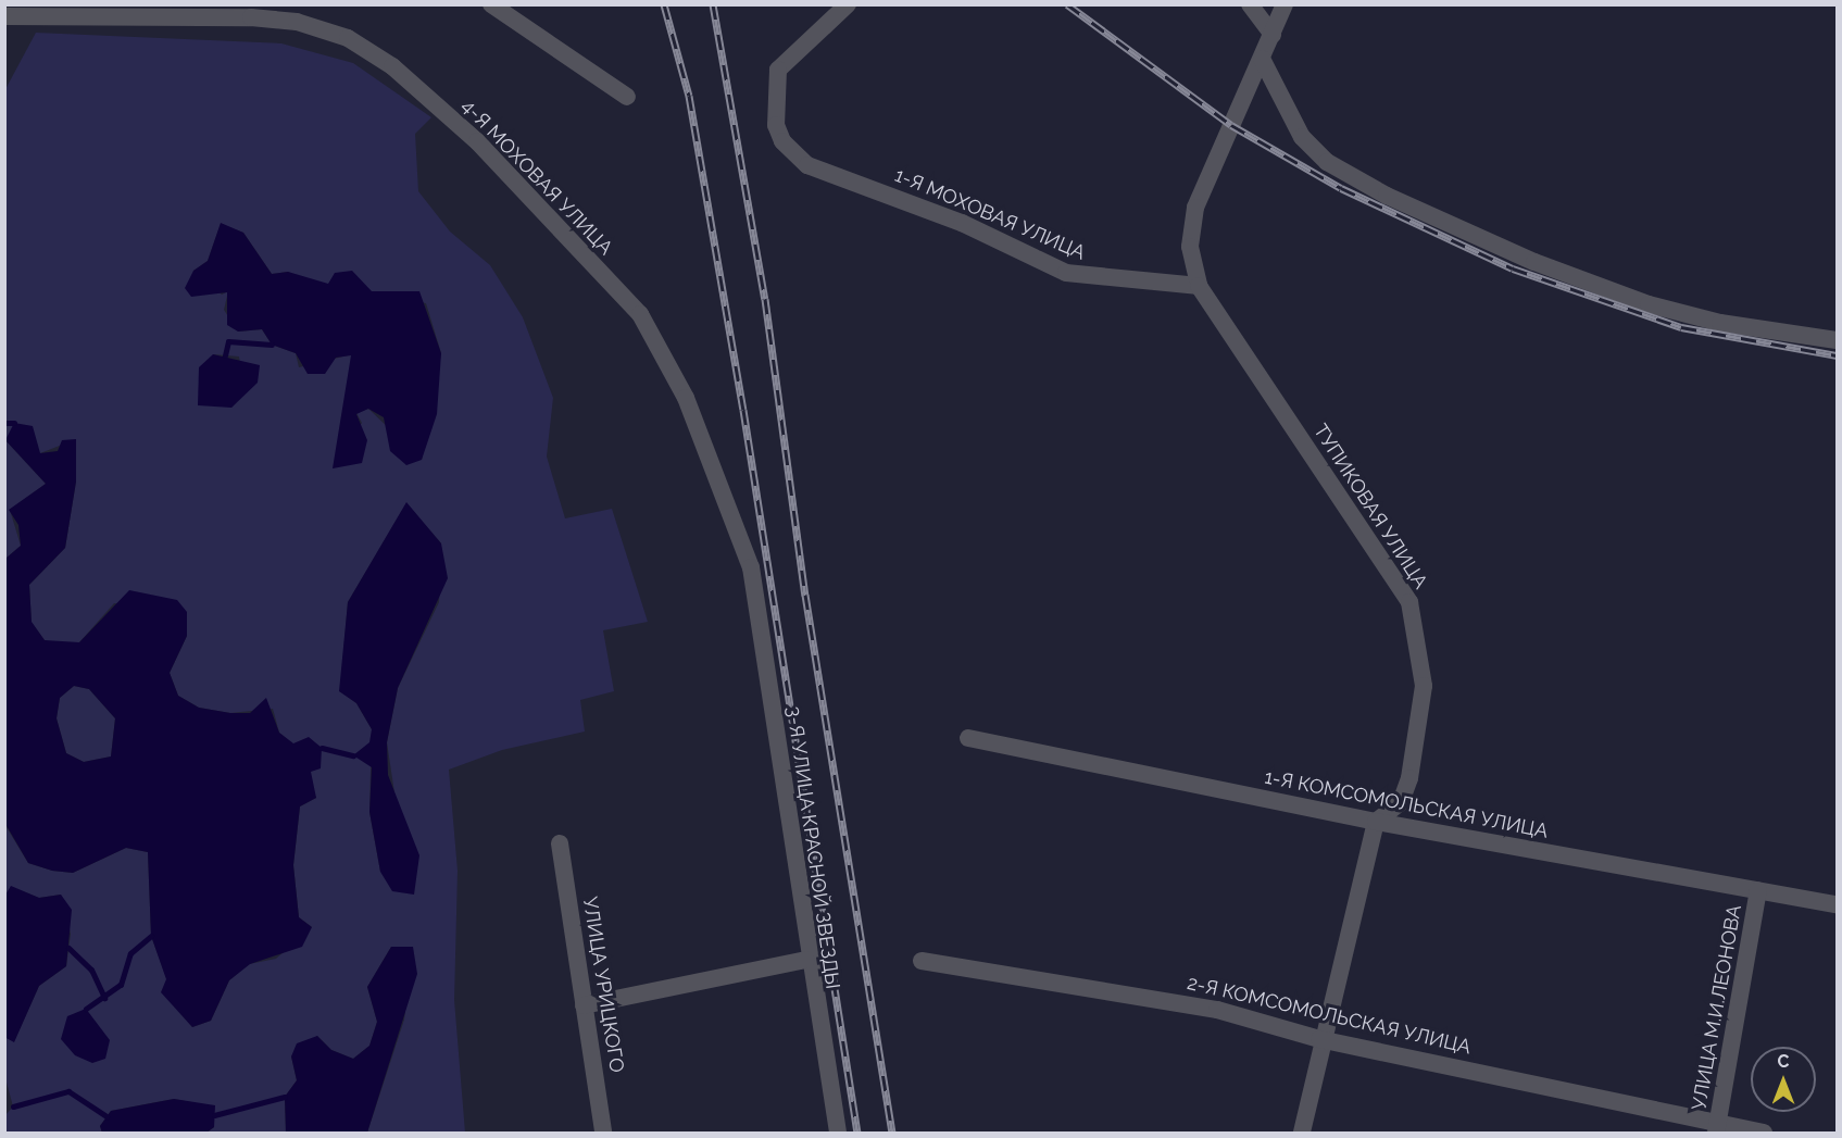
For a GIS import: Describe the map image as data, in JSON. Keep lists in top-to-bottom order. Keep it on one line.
{"streets":{"street":["4-Я МОХОВАЯ УЛИЦА","1-Я МОХОВАЯ УЛИЦА","ТУПИКОВАЯ УЛИЦА","1-Я КОМСОМОЛЬСКАЯ УЛИЦА","3-Я УЛИЦА КРАСНОЙ ЗВЕЗДЫ","УЛИЦА УРИЦКОГО","УЛИЦА М.И.ЛЕОНОВА","2-Я КОМСОМОЛЬСКАЯ УЛИЦА"]},"crossings":[["4-Я МОХОВАЯ УЛИЦА","3-Я УЛИЦА КРАСНОЙ ЗВЕЗДЫ"],["1-Я МОХОВАЯ УЛИЦА","ТУПИКОВАЯ УЛИЦА"],["ТУПИКОВАЯ УЛИЦА","1-Я КОМСОМОЛЬСКАЯ УЛИЦА"],["1-Я КОМСОМОЛЬСКАЯ УЛИЦА","УЛИЦА М.И.ЛЕОНОВА"],["УЛИЦА М.И.ЛЕОНОВА","2-Я КОМСОМОЛЬСКАЯ УЛИЦА"]],"north":"top"}
